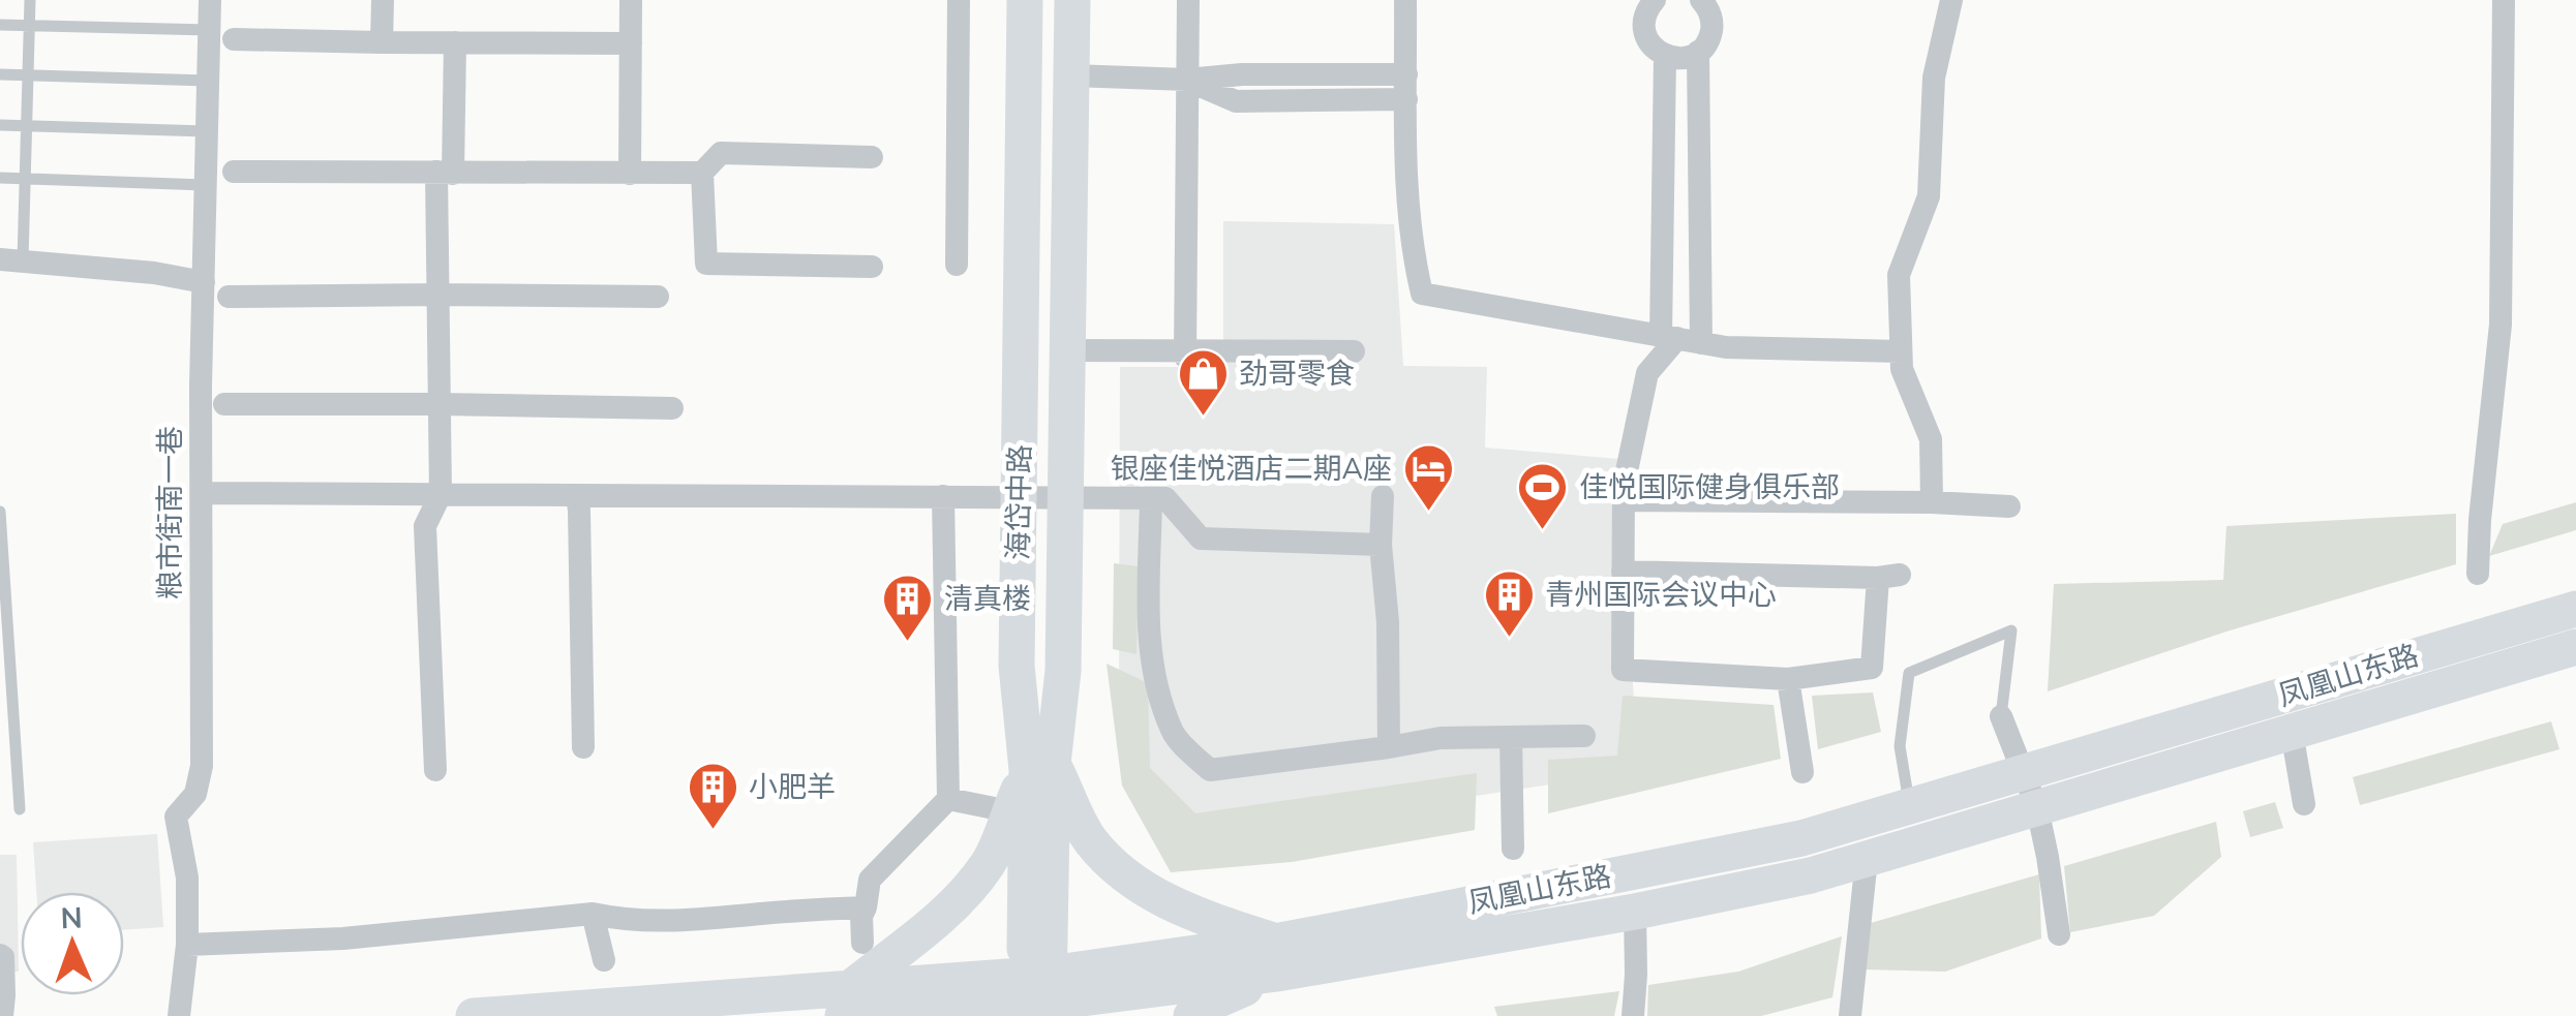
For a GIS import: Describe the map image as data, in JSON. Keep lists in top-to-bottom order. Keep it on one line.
{"streets":{"main road":["海岱中路","凤凰山东路"],"street":["粮市街南一巷"]},"crossings":[["海岱中路","凤凰山东路"]],"places":{"shop":["劲哥零食"],"hotel":["银座佳悦酒店二期A座"],"sports":["佳悦国际健身俱乐部"],"building":["青州国际会议中心","清真楼","小肥羊"]},"north":"top"}
